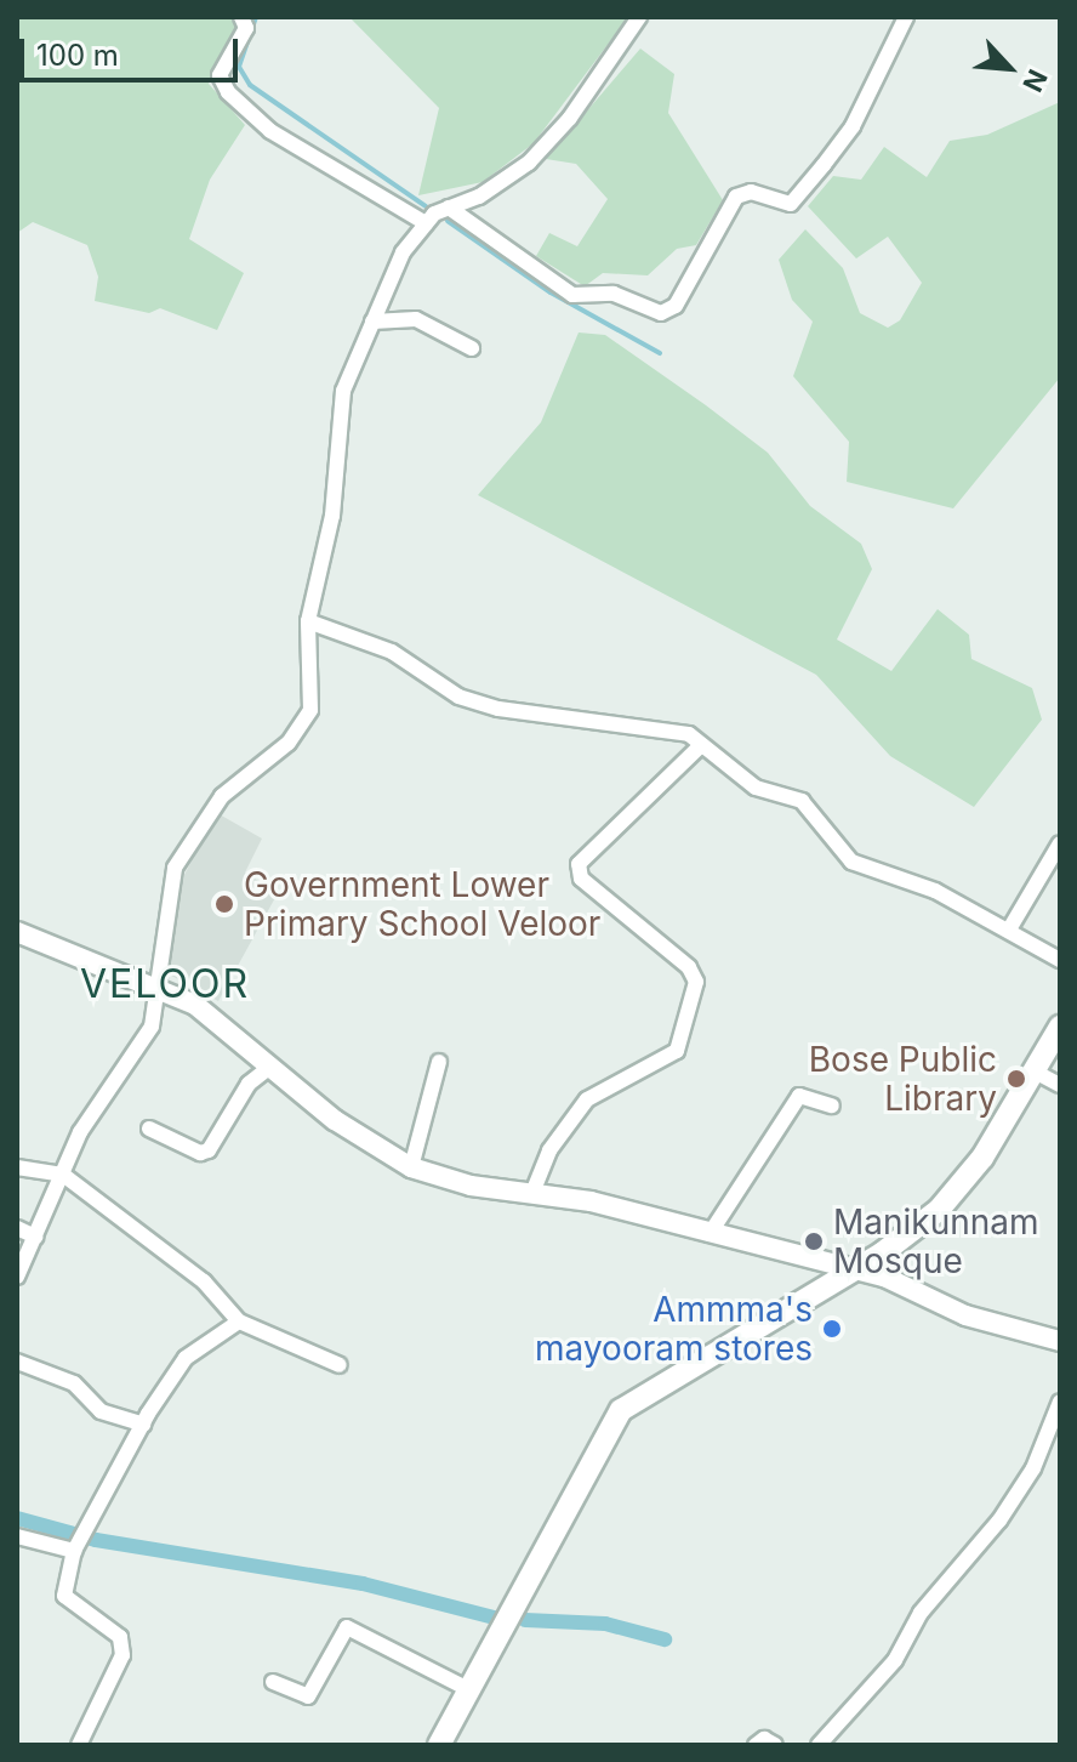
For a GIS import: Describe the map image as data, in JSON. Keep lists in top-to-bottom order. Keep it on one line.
{"districts":["VELOOR"],"places":["Government Lower Primary School Veloor","Bose Public Library","Manikunnam Mosque","Ammma's mayooram stores"],"scale_bar":"100 m","north":"bottom right"}
